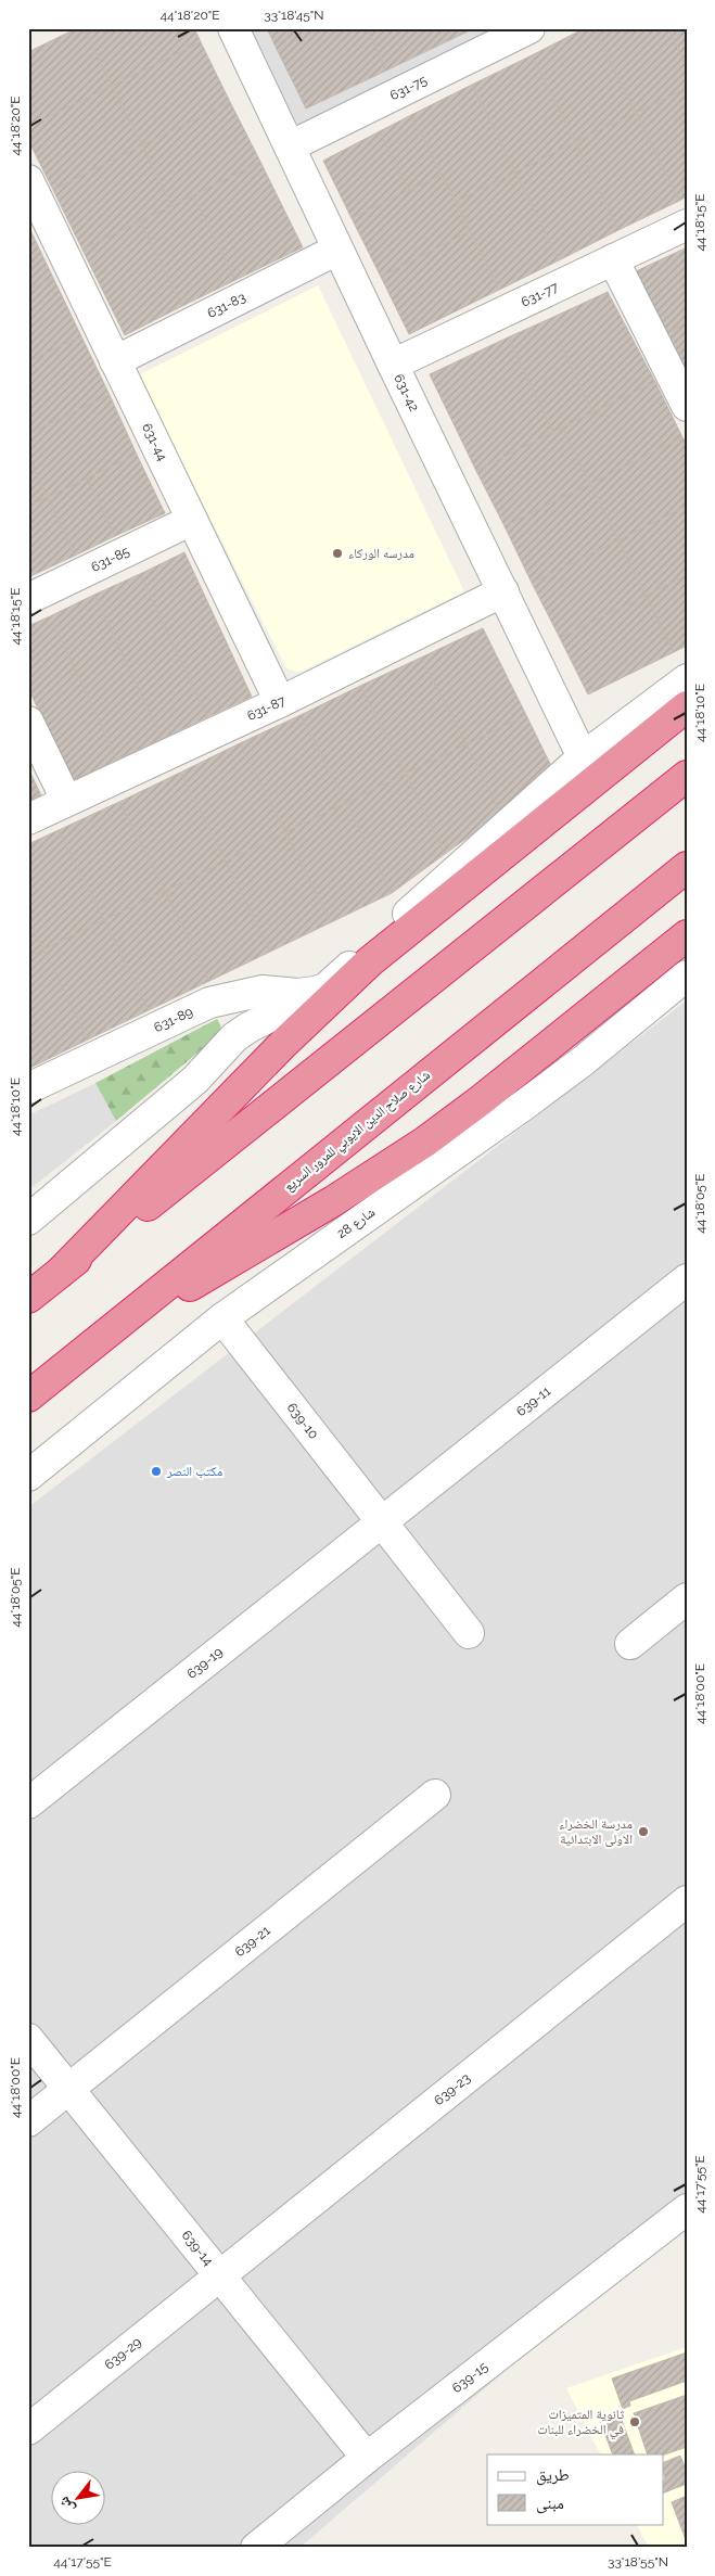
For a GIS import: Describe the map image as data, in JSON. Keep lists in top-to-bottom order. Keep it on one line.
{"streets":{"highway":["شارع صلاح الدين الايوبي للمرور السريع"],"street":["631-75","631-77","631-83","631-42","631-44","631-85","631-87","631-89","شارع 28","639-11","639-10","639-19","639-21","639-23","639-14","639-29","639-15"]},"crossings":[["631-75","631-42"],["631-77","631-42"],["631-83","631-42"],["631-83","631-44"],["631-42","631-87"],["631-44","631-85"],["631-44","631-87"],["شارع 28","639-10"],["639-11","639-10"],["639-11","639-19"],["639-10","639-19"],["639-21","639-14"],["639-23","639-14"],["639-23","639-29"],["639-14","639-29"],["639-14","639-15"]],"places":["مدرسه الوركاء","مكتب النصر","مدرسة الخضراء الاولى الابتدائية","ثانوية المتميزات في الخضراء للبنات"],"legend":["طريق","مبنى"],"north":"bottom left","coordinates":["44°18'20\"E","33°18'45\"N","44°18'15\"E","44°18'10\"E","44°18'05\"E","44°18'00\"E","44°17'55\"E","33°18'55\"N"]}
